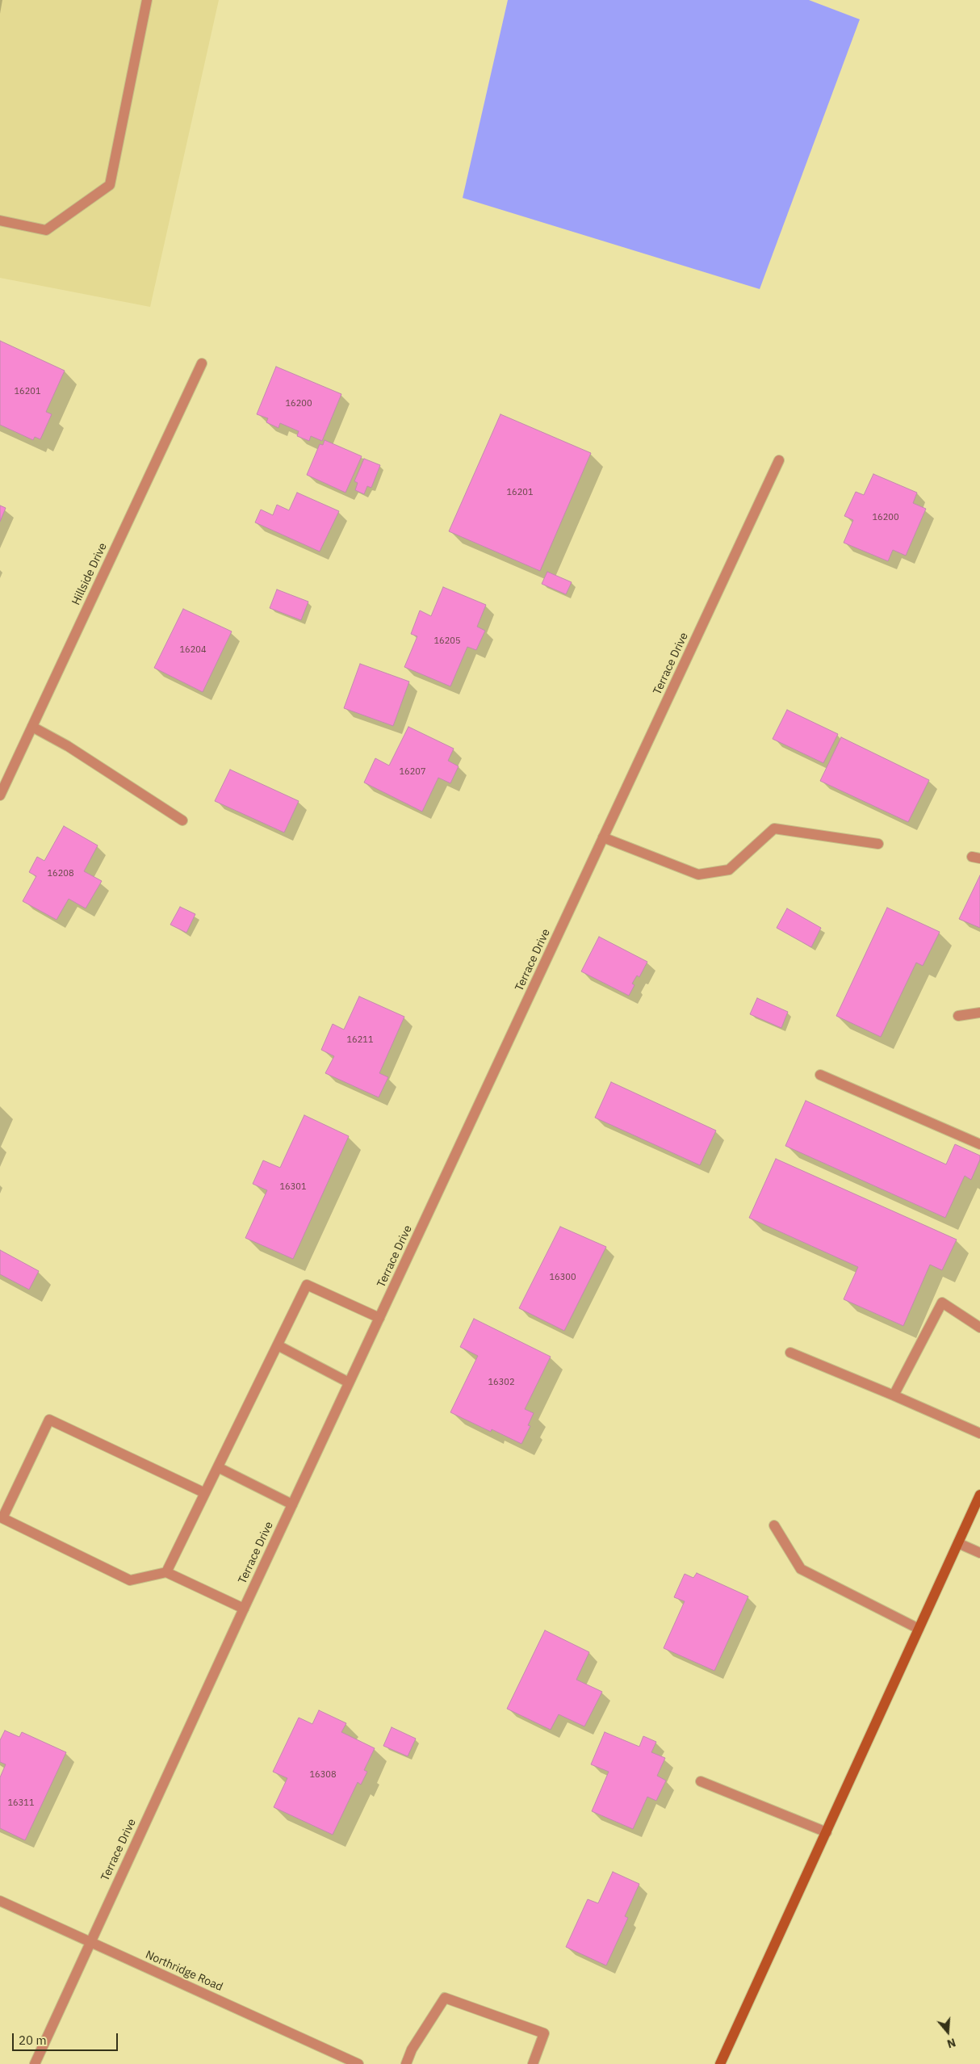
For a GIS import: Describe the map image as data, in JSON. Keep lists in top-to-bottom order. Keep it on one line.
{"streets":{"street":["Hillside Drive","Terrace Drive","Northridge Road"]},"crossings":[["Terrace Drive","Northridge Road"]],"house_numbers":["16201","16200","16201","16200","16205","16204","16207","16208","16211","16301","16300","16302","16308","16311"],"scale_bar":"20 m","north":"bottom"}
